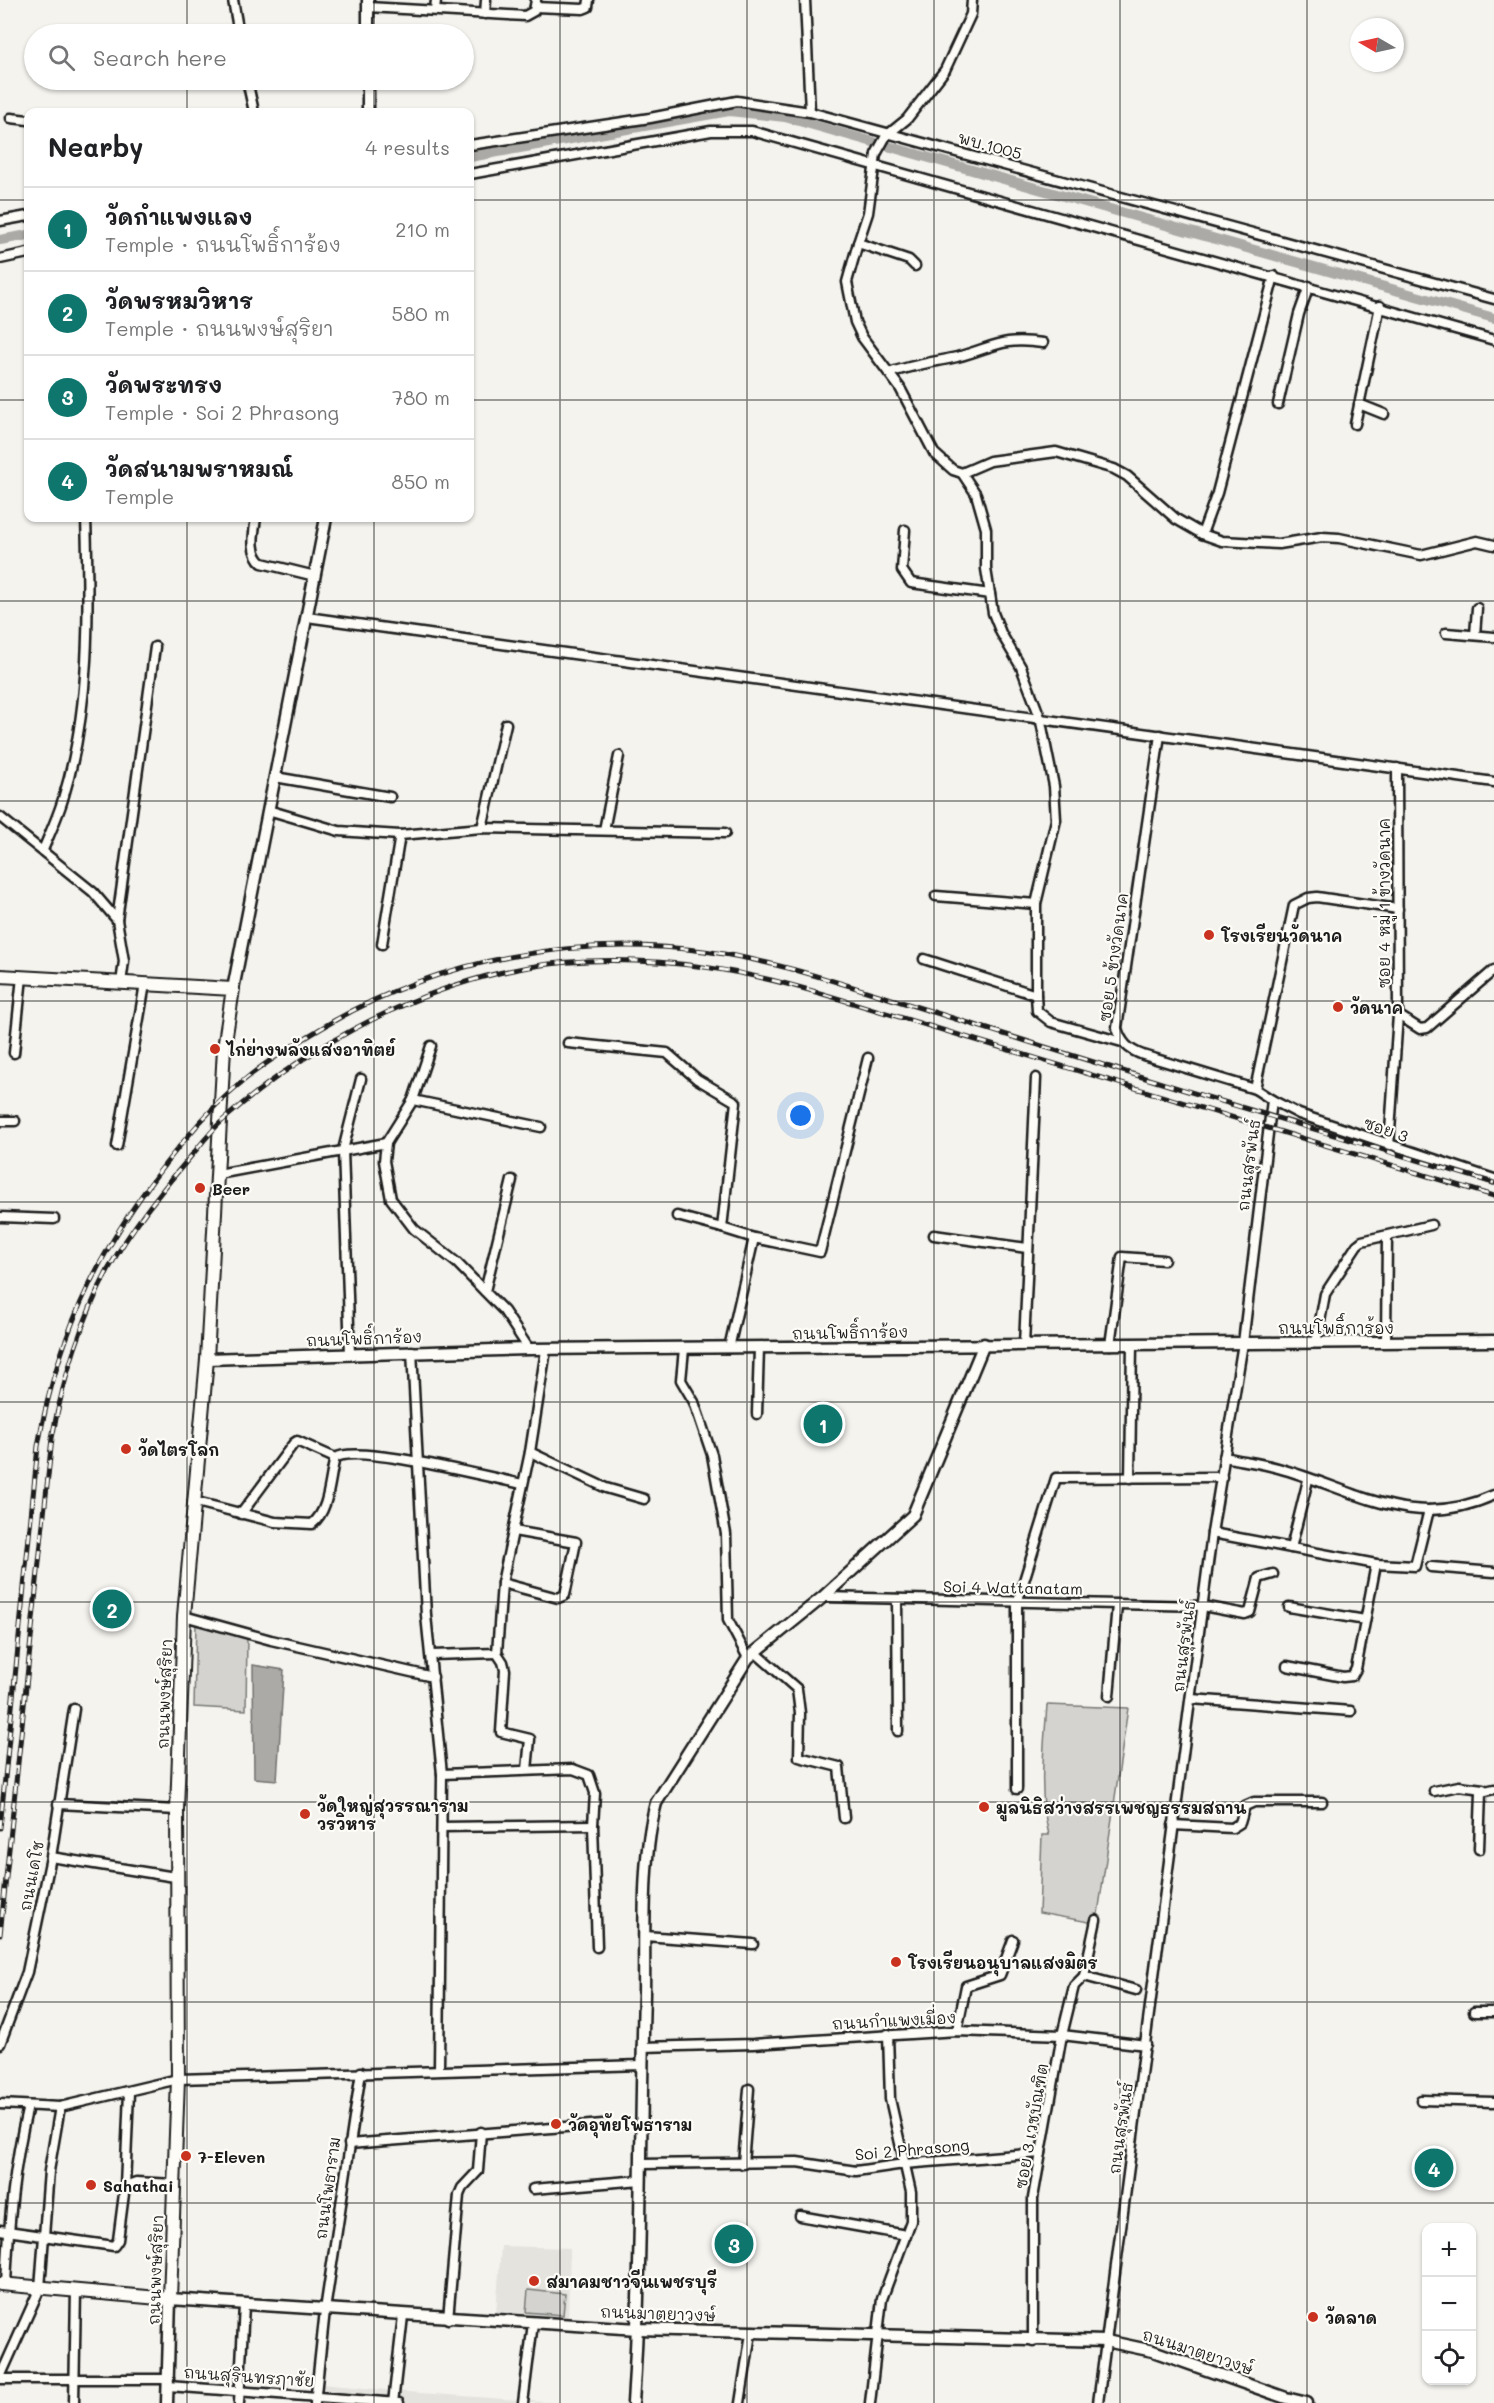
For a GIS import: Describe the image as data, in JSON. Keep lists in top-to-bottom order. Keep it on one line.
{"streets":{"main road":["ถนนพงษ์สุริยา","ถนนมาตยาวงษ์"],"street":["พบ.1005","ซอย 4 หมู่ 1 ข้างวัดนาค","ซอย 5 ข้างวัดนาค","ซอย 3","ถนนสุรพันธ์","ถนนโพธิ์การ้อง","Soi 4 Wattanatam","ถนนเดโช","ถนนกำแพงเมี่อง","ซอย 3 เวชบัณฑิต","Soi 2 Phrasong","ถนนโพธาราม","ถนนสุรินทรฦาชัย"]},"crossings":[["ซอย 4 หมู่ 1 ข้างวัดนาค","ซอย 3"],["ซอย 5 ข้างวัดนาค","ถนนสุรพันธ์"],["ซอย 3","ถนนสุรพันธ์"],["ถนนสุรพันธ์","ถนนโพธิ์การ้อง"],["ถนนสุรพันธ์","Soi 4 Wattanatam"],["ถนนสุรพันธ์","ถนนกำแพงเมี่อง"],["ถนนสุรพันธ์","ถนนมาตยาวงษ์"],["ถนนโพธิ์การ้อง","ถนนพงษ์สุริยา"],["ถนนพงษ์สุริยา","ถนนมาตยาวงษ์"],["ถนนพงษ์สุริยา","ถนนสุรินทรฦาชัย"],["ถนนกำแพงเมี่อง","ซอย 3 เวชบัณฑิต"],["ซอย 3 เวชบัณฑิต","Soi 2 Phrasong"],["ซอย 3 เวชบัณฑิต","ถนนมาตยาวงษ์"],["ถนนโพธาราม","ถนนมาตยาวงษ์"],["ถนนโพธาราม","ถนนสุรินทรฦาชัย"]],"places":["โรงเรียนวัดนาค","วัดนาค","ไก่ย่างพลังแสงอาทิตย์","Beer","วัดไตรโลก","มูลนิธิสว่างสรรเพชญธรรมสถาน","วัดใหญ่สุวรรณาราม วรวิหาร","โรงเรียนอนุบาลแสงมิตร","วัดอุทัยโพธาราม","7-Eleven","Sahathai","สมาคมชาวจีนเพชรบุรี","วัดลาด"],"north":"left","page":{"search":"Search here","heading":["Nearby","4 results"],"list":[{"mark":"1","name":"วัดกำแพงแลง","note":"Temple · ถนนโพธิ์การ้อง","value":"210 m"},{"mark":"2","name":"วัดพรหมวิหาร","note":"Temple · ถนนพงษ์สุริยา","value":"580 m"},{"mark":"3","name":"วัดพระทรง","note":"Temple · Soi 2 Phrasong","value":"780 m"},{"mark":"4","name":"วัดสนามพราหมณ์","note":"Temple","value":"850 m"}],"pins":["1","2","4","3"],"map_buttons":["+","−"]}}
